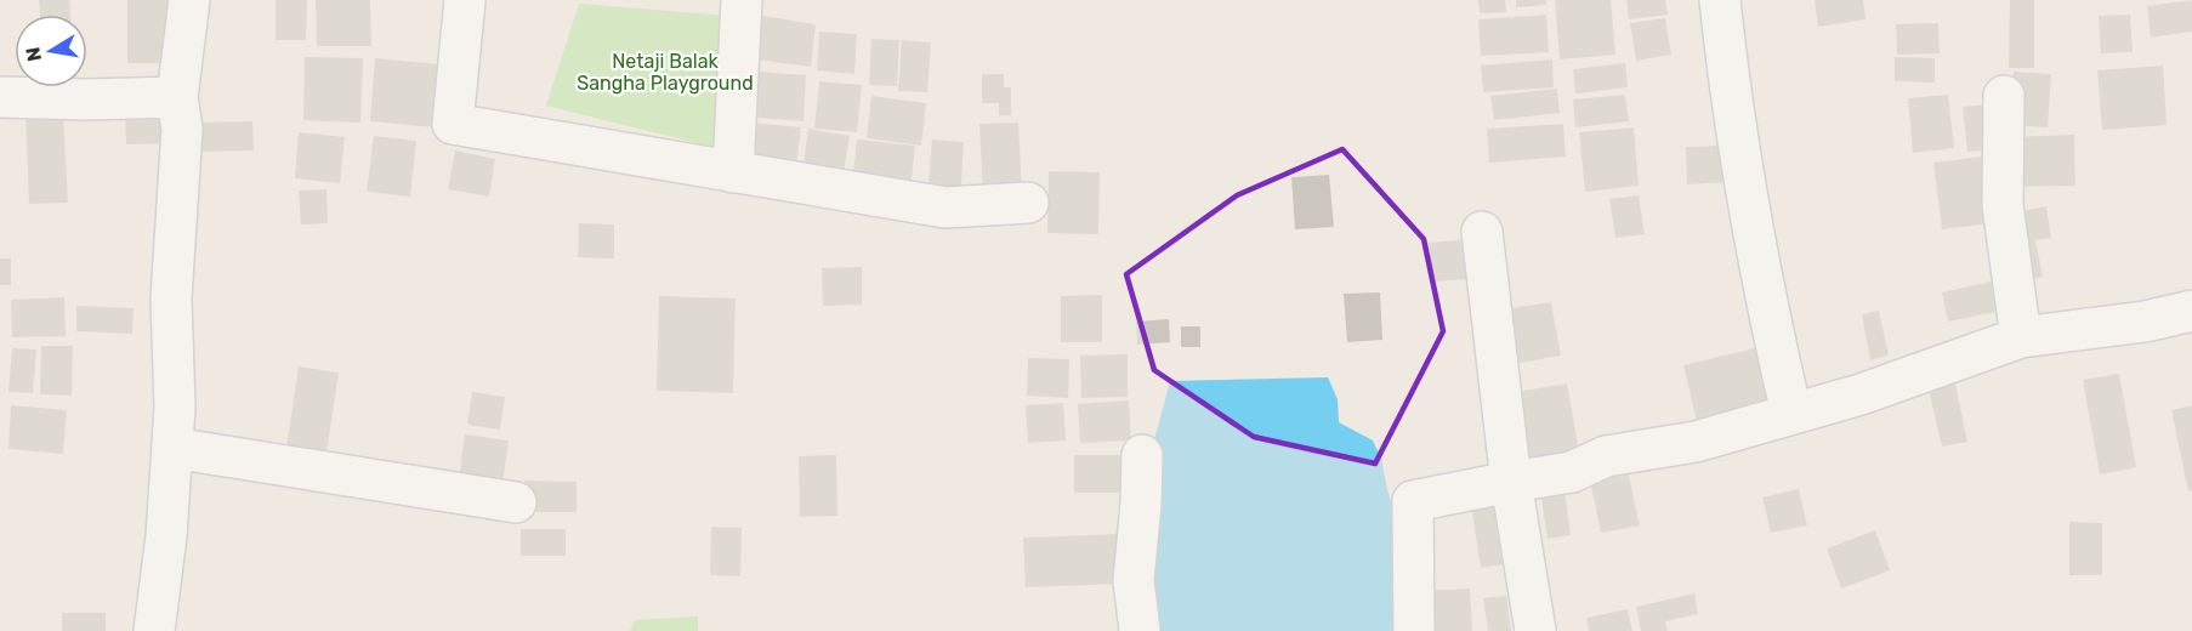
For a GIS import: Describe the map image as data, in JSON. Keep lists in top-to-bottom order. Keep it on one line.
{"parks":["Netaji Balak Sangha Playground"],"north":"left"}
